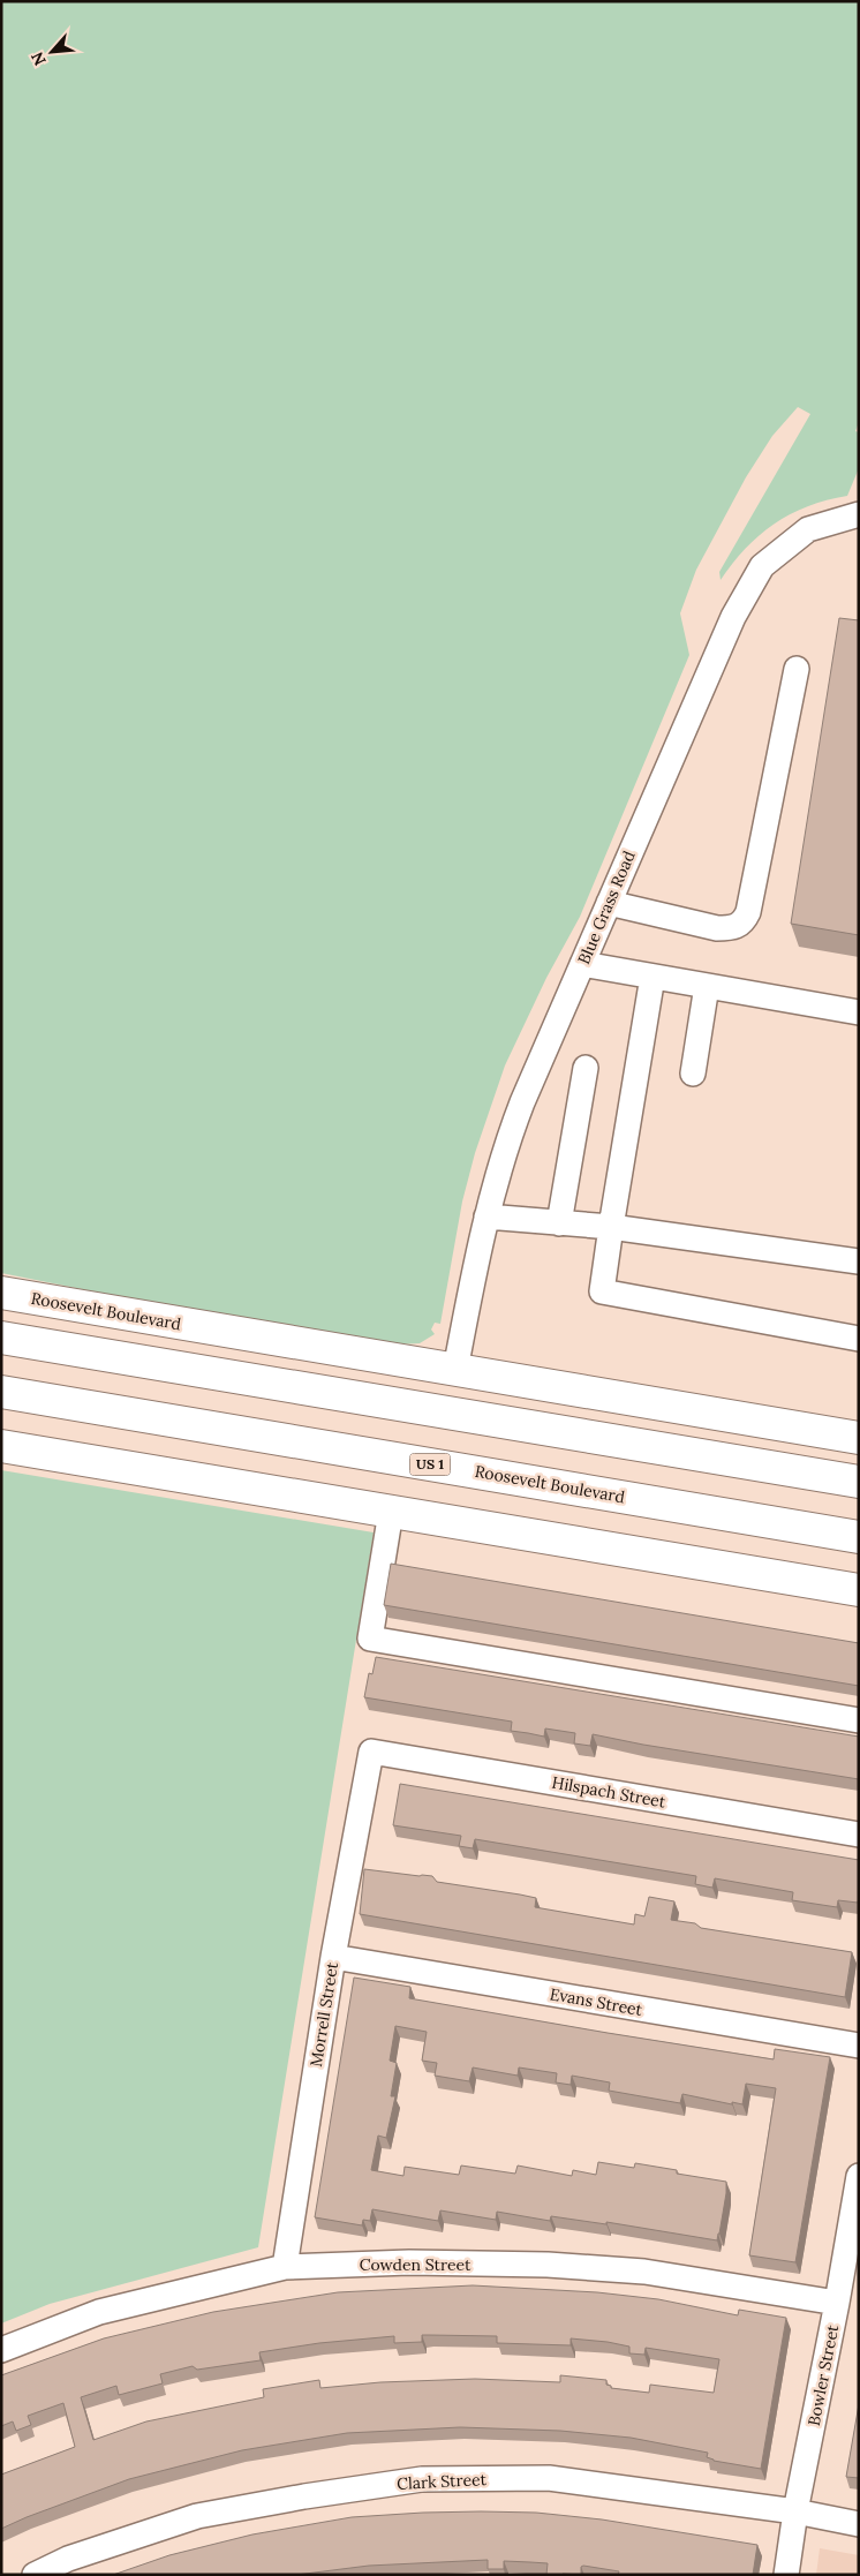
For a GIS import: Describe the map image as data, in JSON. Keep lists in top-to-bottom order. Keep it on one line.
{"streets":{"highway":["Roosevelt Boulevard","US 1"],"street":["Blue Grass Road","Hilspach Street","Evans Street","Morrell Street","Cowden Street","Bowler Street","Clark Street"]},"crossings":[["Blue Grass Road","Roosevelt Boulevard"],["Hilspach Street","Morrell Street"],["Evans Street","Morrell Street"],["Morrell Street","Cowden Street"],["Cowden Street","Bowler Street"],["Bowler Street","Clark Street"]],"north":"bottom left"}
